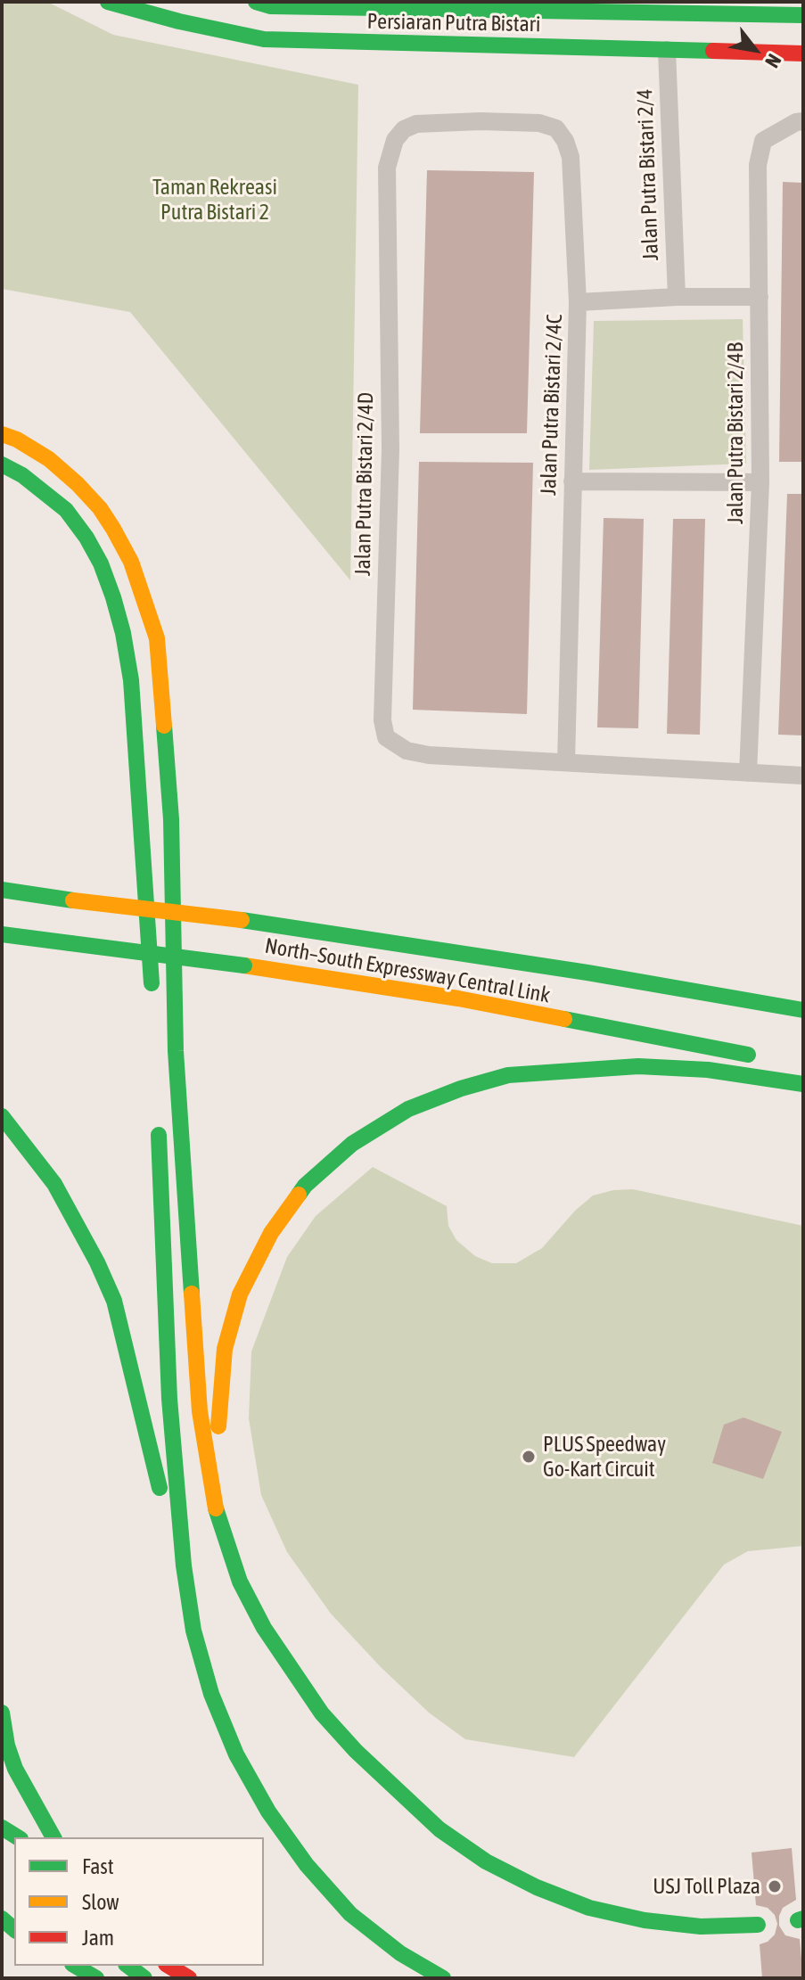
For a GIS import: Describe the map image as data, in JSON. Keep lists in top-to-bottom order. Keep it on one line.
{"streets":{"main road":["Persiaran Putra Bistari","North–South Expressway Central Link"],"street":["Jalan Putra Bistari 2/4","Jalan Putra Bistari 2/4C","Jalan Putra Bistari 2/4B","Jalan Putra Bistari 2/4D"]},"crossings":[["Persiaran Putra Bistari","Jalan Putra Bistari 2/4"],["Jalan Putra Bistari 2/4C","Jalan Putra Bistari 2/4D"]],"parks":["Taman Rekreasi Putra Bistari 2"],"places":["PLUS Speedway Go-Kart Circuit","USJ Toll Plaza"],"legend":["Fast","Slow","Jam"],"north":"bottom right"}
